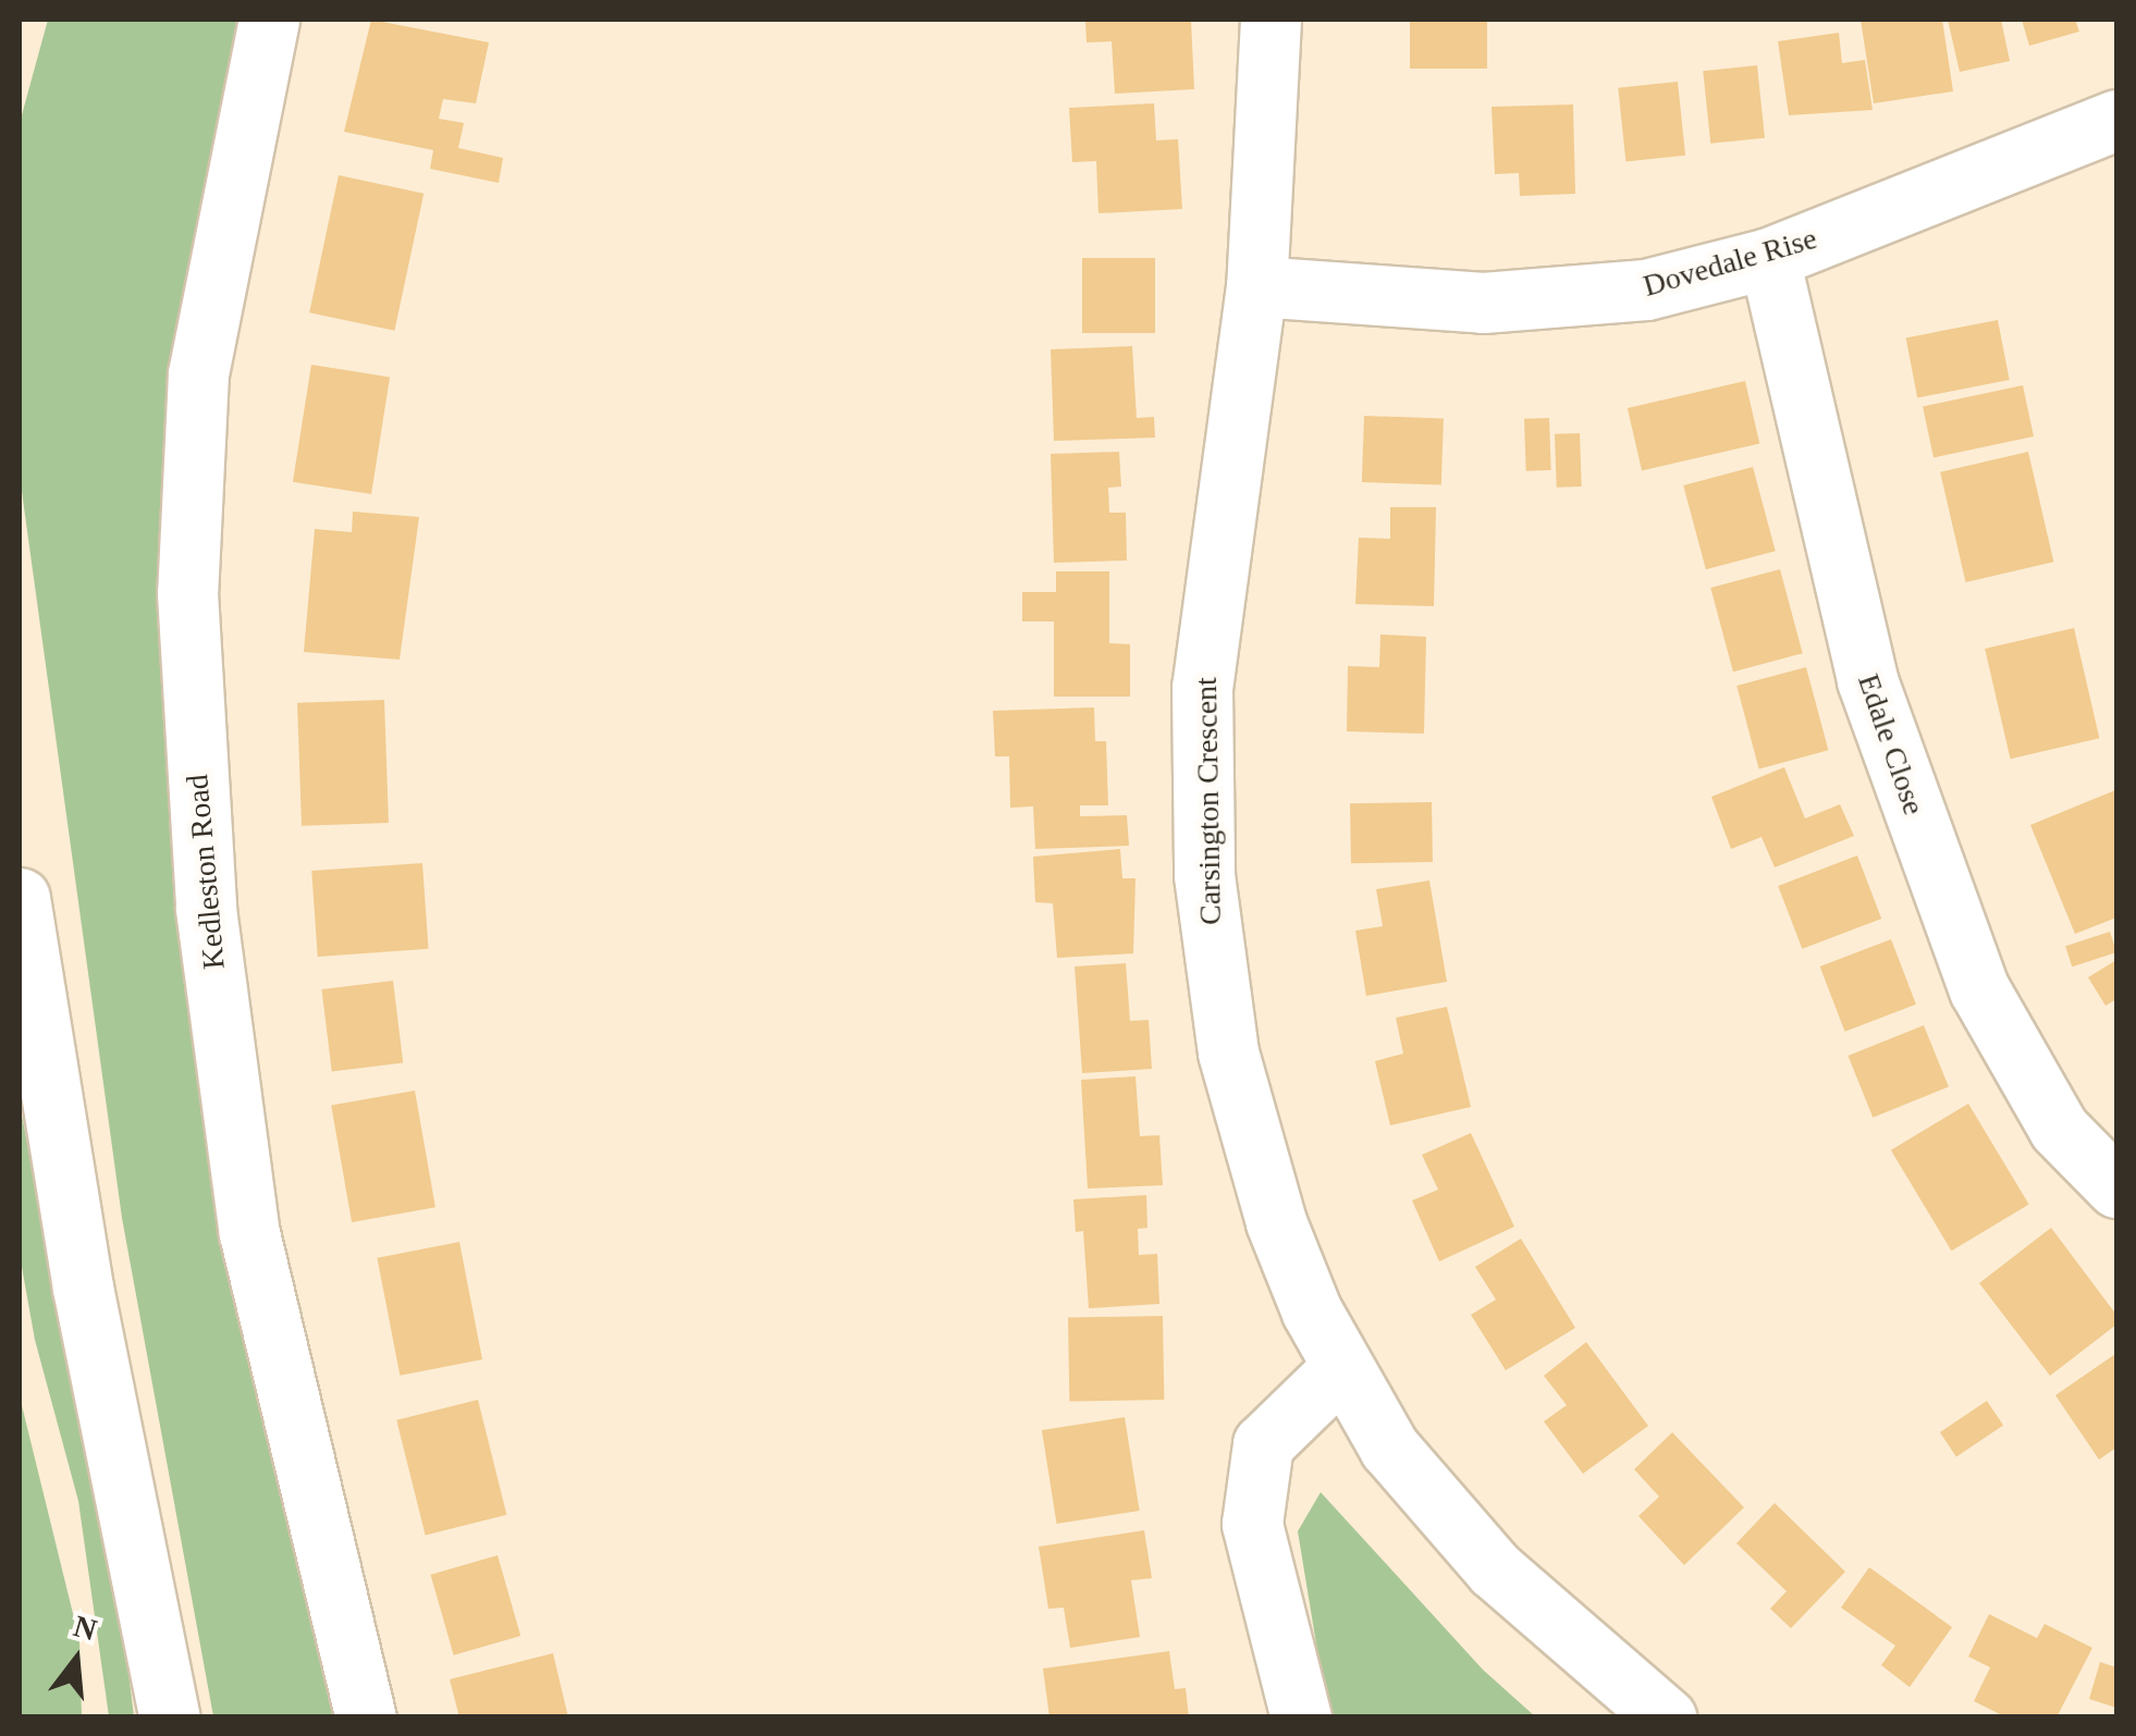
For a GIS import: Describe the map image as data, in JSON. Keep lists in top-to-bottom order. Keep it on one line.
{"streets":{"street":["Dovedale Rise","Edale Close","Carsington Crescent","Kedleston Road"]},"crossings":[["Dovedale Rise","Edale Close"],["Dovedale Rise","Carsington Crescent"]],"north":"top"}
